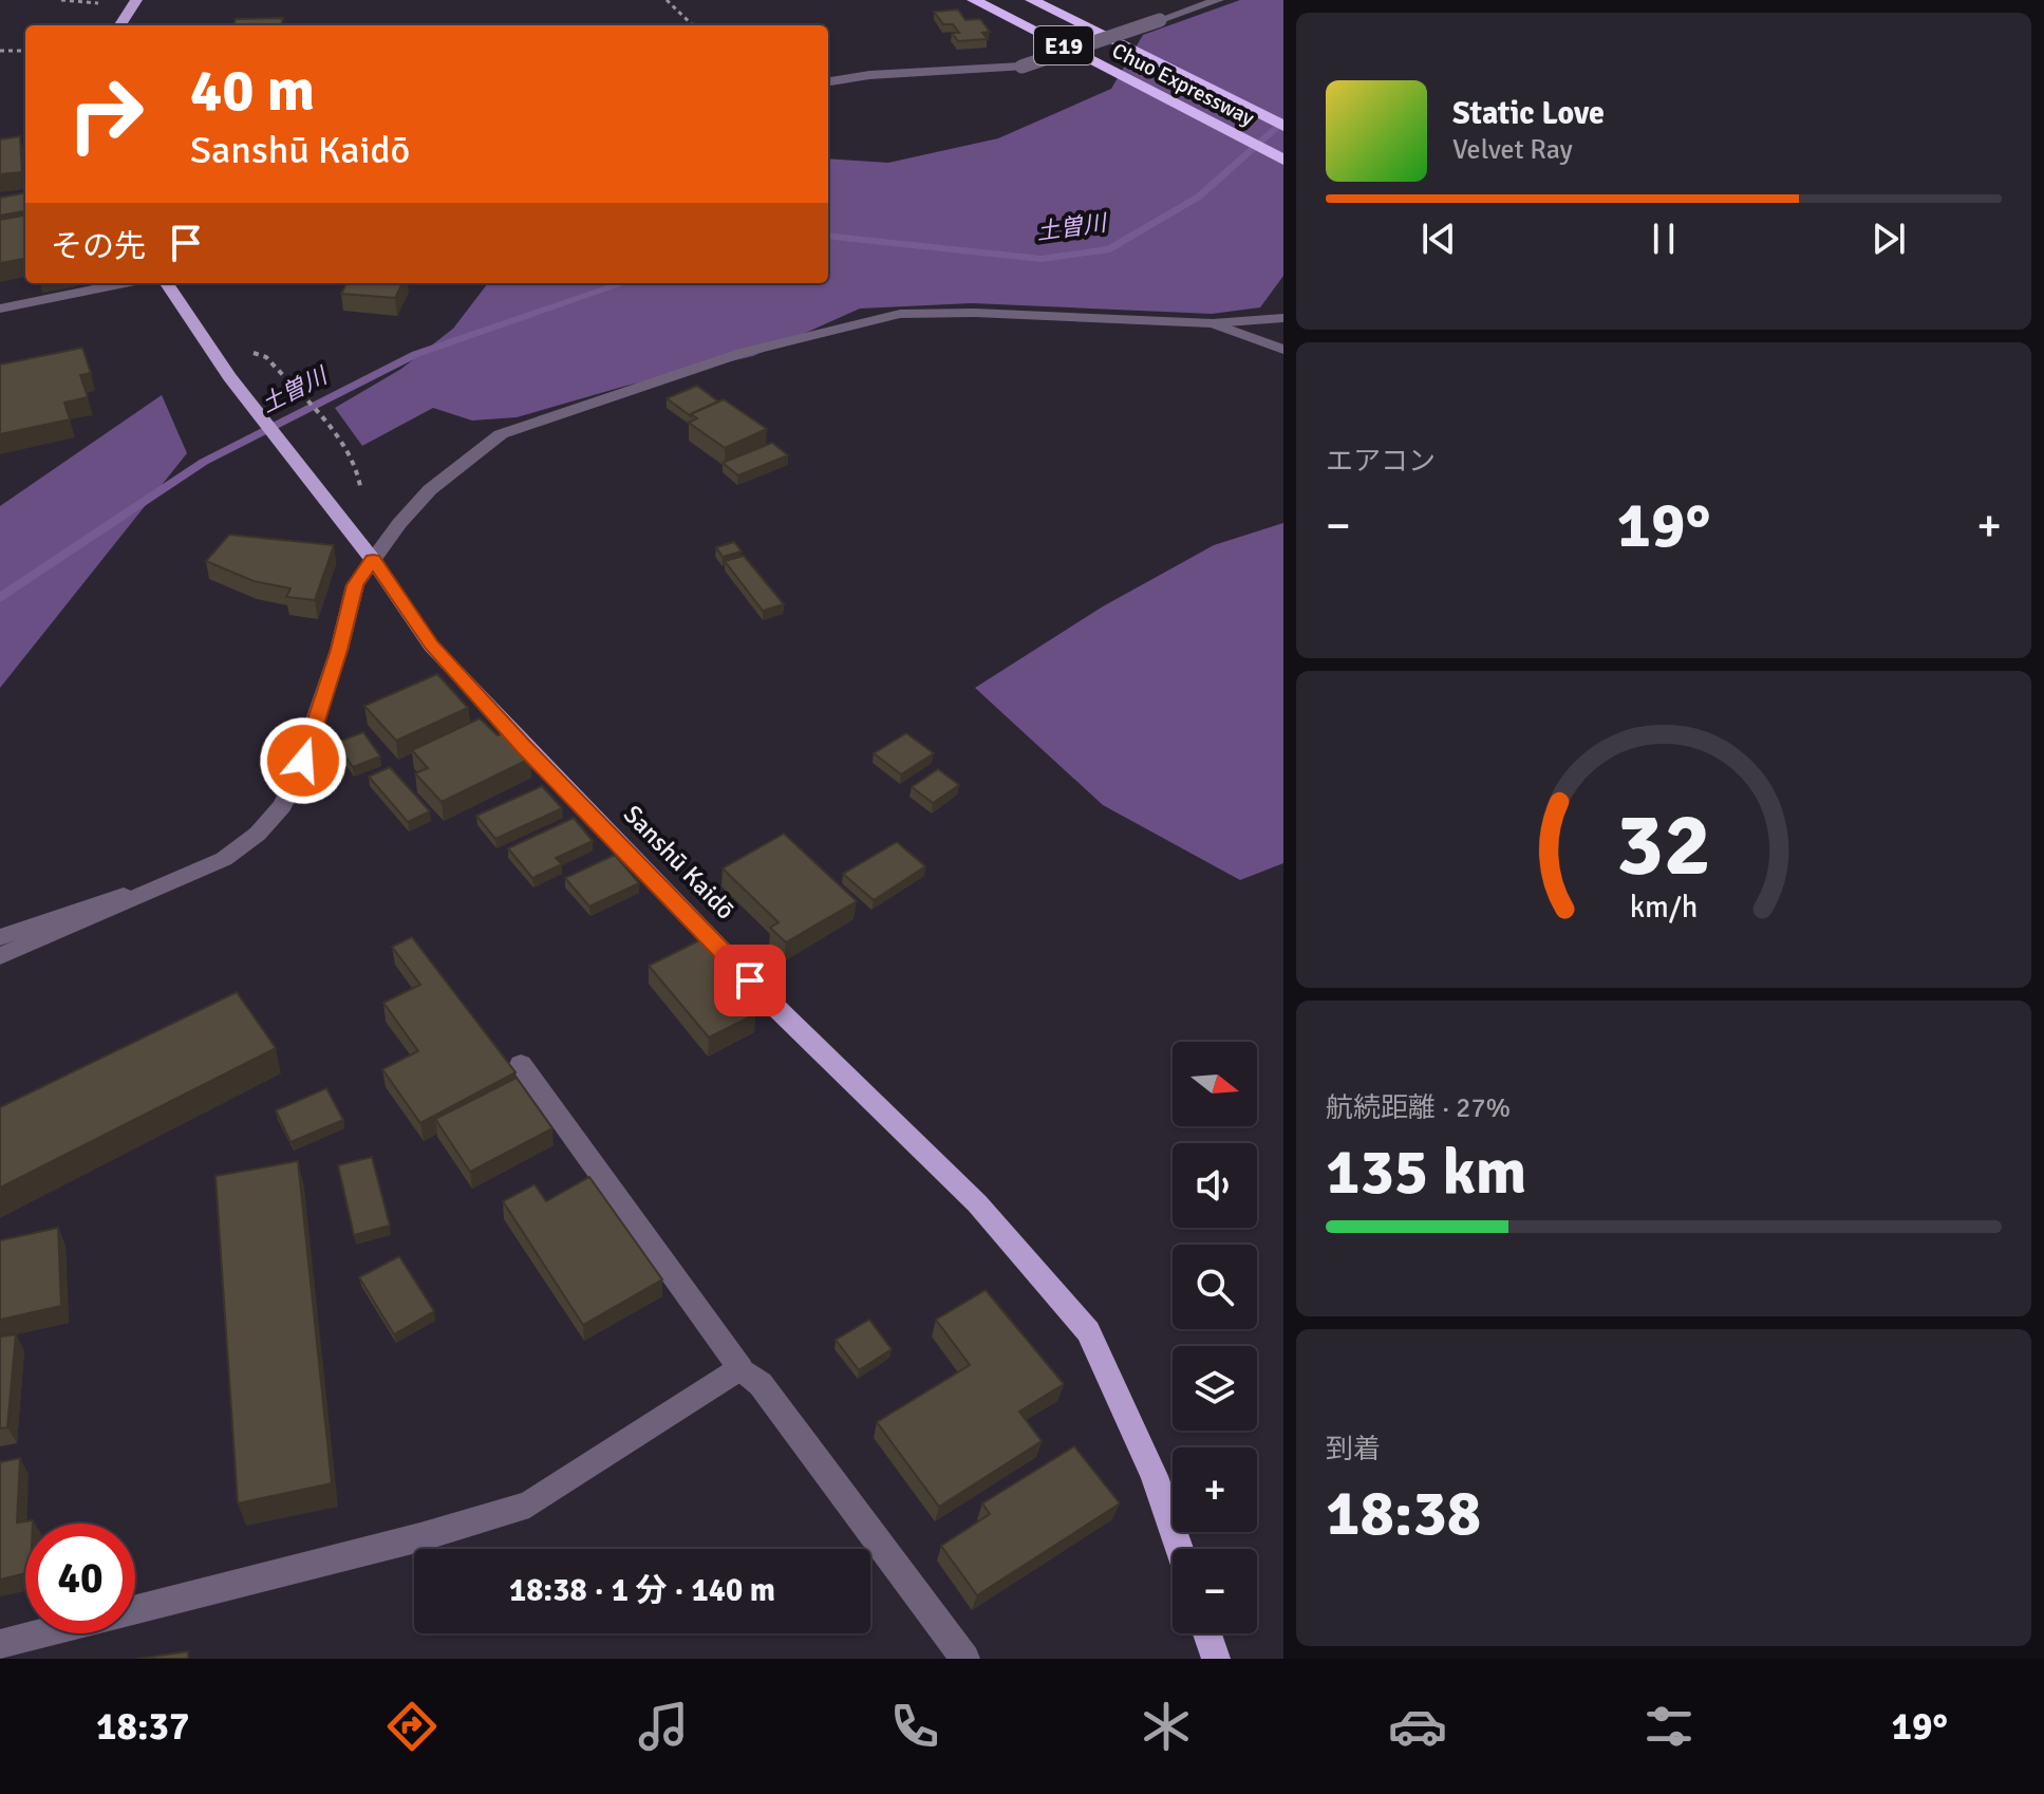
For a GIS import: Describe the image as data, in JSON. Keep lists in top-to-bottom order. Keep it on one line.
{"streets":{"highway":["E19","Chuo Expressway"],"main road":["Sanshū Kaidō"]},"water":["土曽川"],"north":"right","page":{"turn":["40 m","Sanshū Kaidō"],"song":["Static Love","Velvet Ray"],"then":"その先","tile":["エアコン",["航続距離 · 27%","135 km"],["到着","18:38"]],"heat":["−","19°","+"],"map_buttons":["+","−"],"limit":"40","trip":"18:38 · 1 分 · 140 m","tabs":["18:37","19°"],"gauge":["32","km/h"]}}
